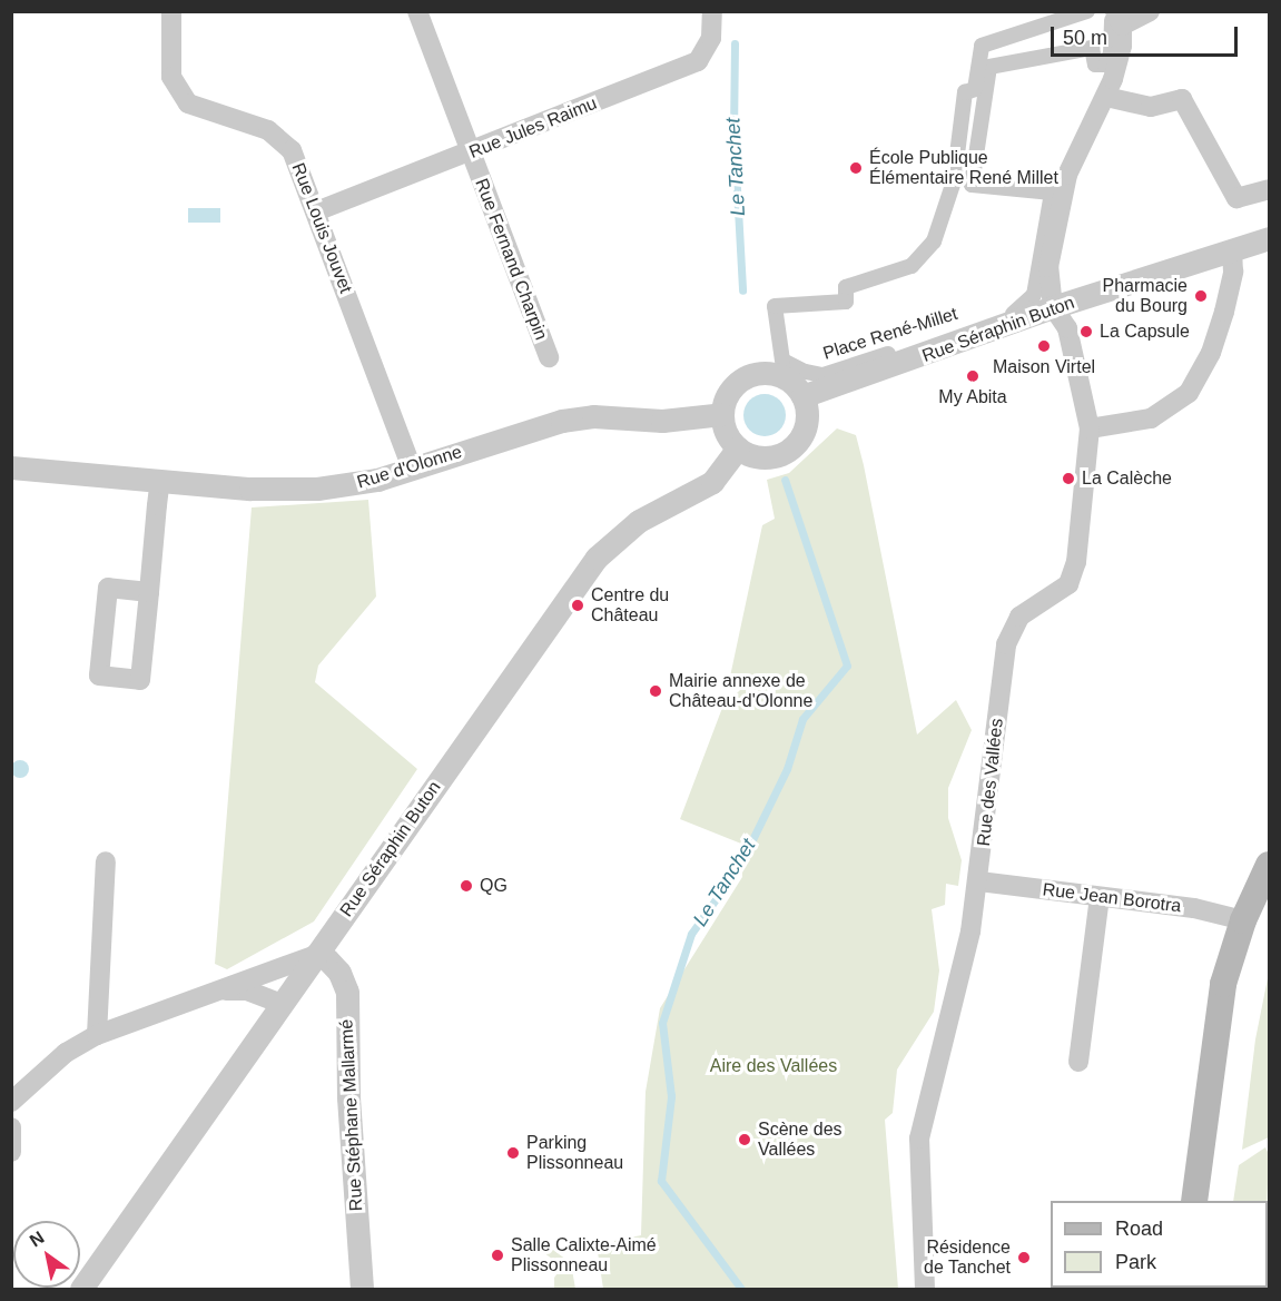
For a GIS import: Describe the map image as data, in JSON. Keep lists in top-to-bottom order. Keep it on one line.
{"streets":{"street":["Rue Jules Raimu","Rue Louis Jouvet","Rue Fernand Charpin","Rue Séraphin Buton","Place René-Millet","Rue d'Olonne","Rue des Vallées","Rue Jean Borotra","Rue Stéphane Mallarmé"]},"crossings":[["Rue Jules Raimu","Rue Louis Jouvet"],["Rue Jules Raimu","Rue Fernand Charpin"],["Rue Louis Jouvet","Rue d'Olonne"],["Rue Séraphin Buton","Rue d'Olonne"],["Rue Séraphin Buton","Rue des Vallées"],["Rue Séraphin Buton","Rue Stéphane Mallarmé"],["Rue des Vallées","Rue Jean Borotra"]],"water":["Le Tanchet"],"parks":["Aire des Vallées"],"places":["École Publique Élémentaire René Millet","Pharmacie du Bourg","La Capsule","Maison Virtel","My Abita","La Calèche","Centre du Château","Mairie annexe de Château-d'Olonne","QG","Scène des Vallées","Parking Plissonneau","Salle Calixte-Aimé Plissonneau","Résidence de Tanchet"],"legend":["Road","Park"],"scale_bar":"50 m","north":"top left"}
